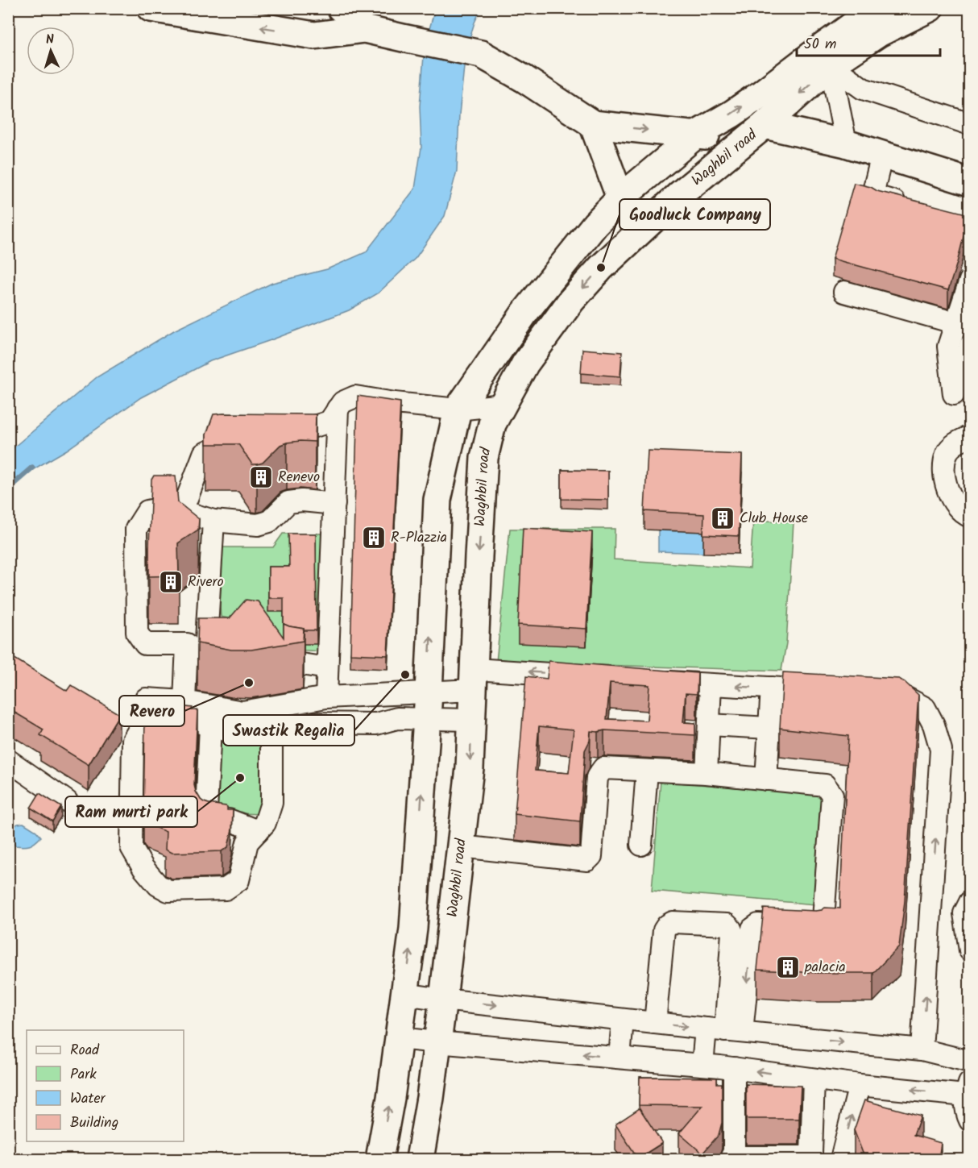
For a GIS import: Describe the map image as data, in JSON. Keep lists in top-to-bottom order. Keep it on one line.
{"streets":{"main road":["Waghbil road"]},"places":{"other":["Goodluck Company","Swastik Regalia","Revero","Ram murti park"],"building":["Renevo","Club House","R-Plazzia","Rivero","palacia"]},"legend":["Road","Park","Water","Building"],"scale_bar":"50 m","north":"top"}
